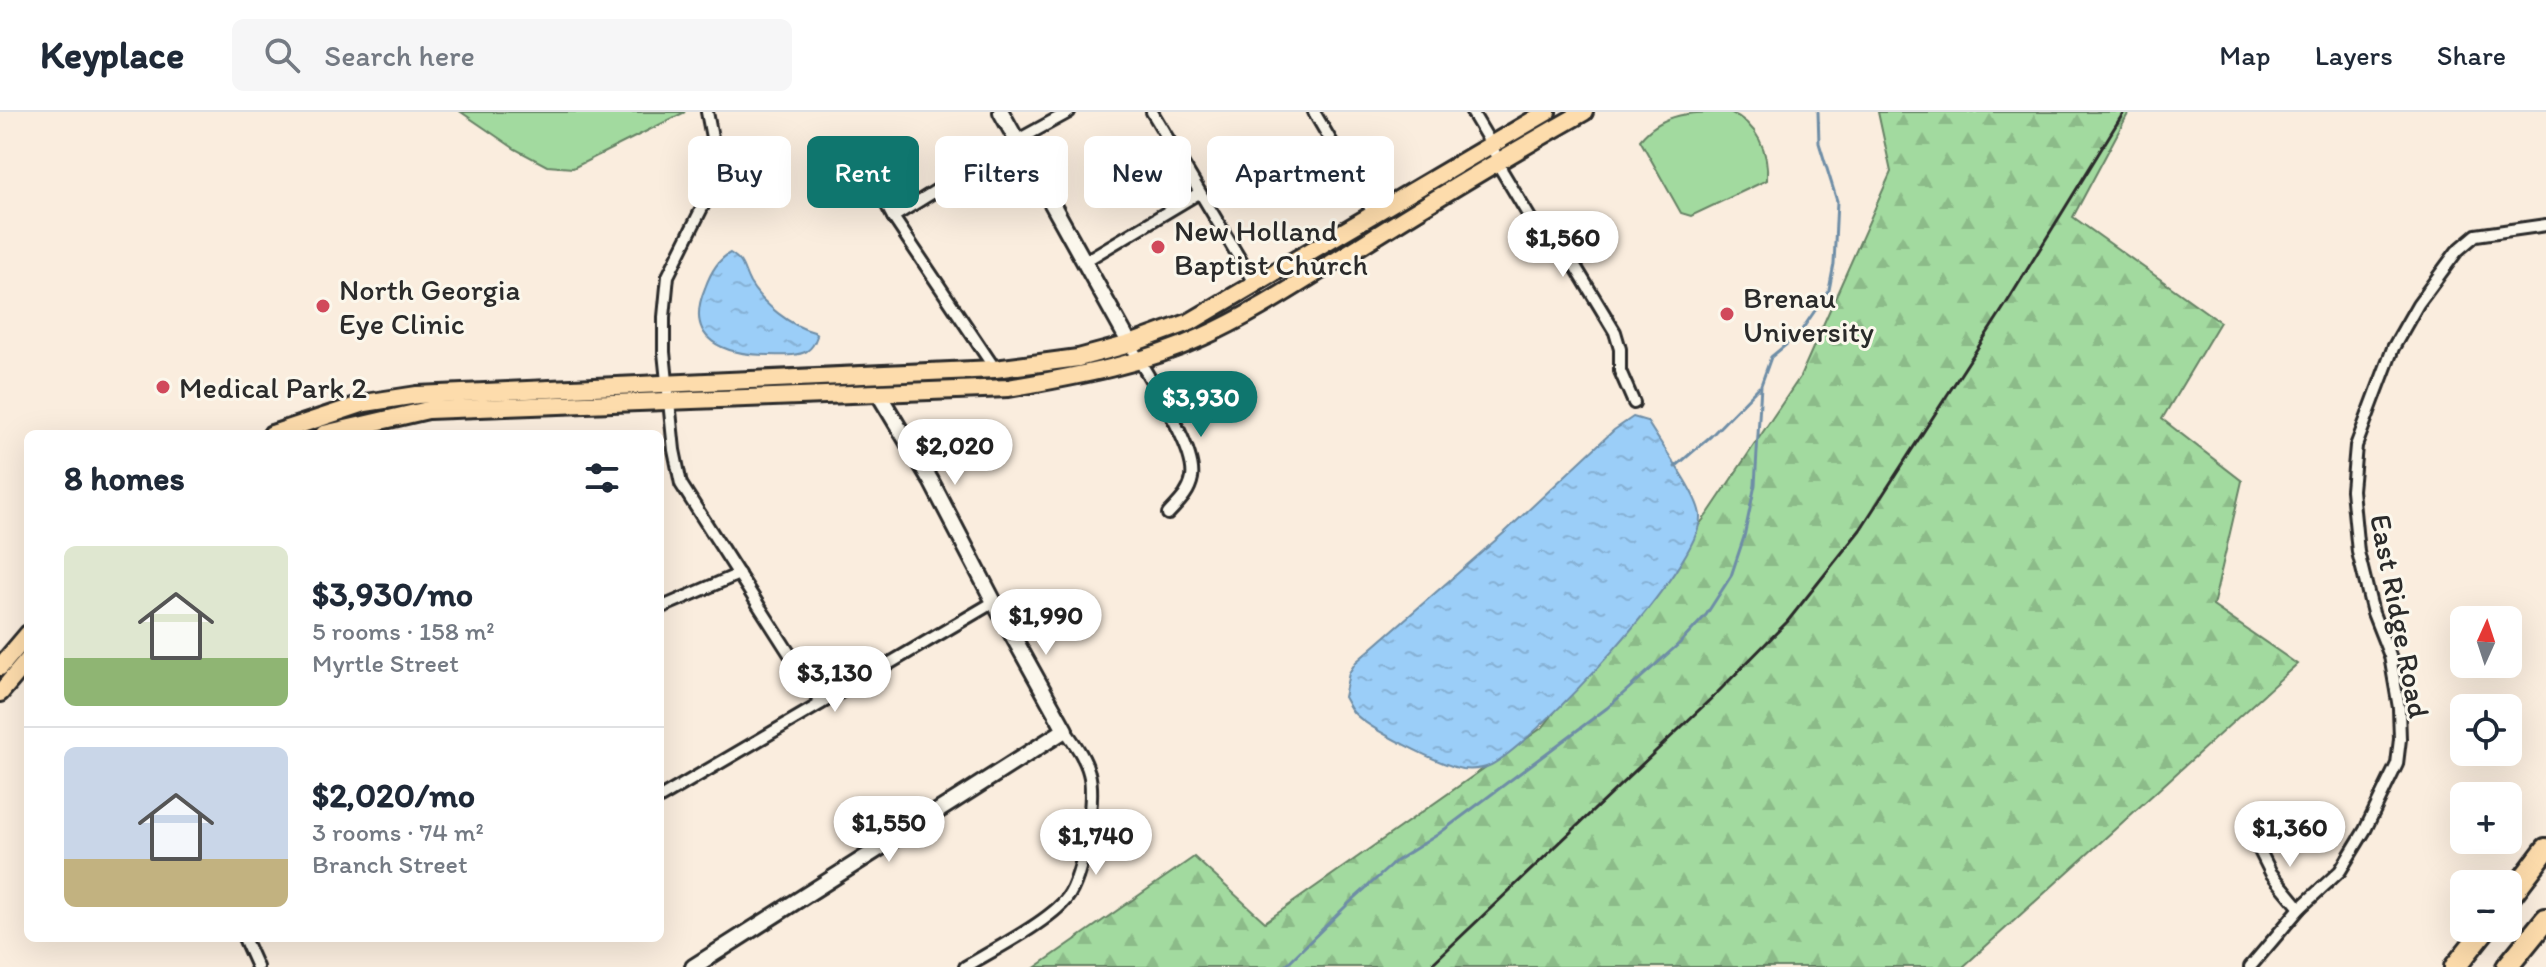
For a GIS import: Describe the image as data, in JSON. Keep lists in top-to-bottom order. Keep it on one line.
{"streets":{"street":["East Ridge Road"]},"places":["New Holland Baptist Church","North Georgia Eye Clinic","Brenau University","Medical Park 2"],"north":"top","page":{"header":"Keyplace","search":"Search here","nav":["Map","Layers","Share"],"chip":["Buy","Rent","Filters","New","Apartment"],"price":["$1,560","$3,930","$2,020","$1,990","$3,130","$1,550","$1,360","$1,740"],"heading":"8 homes","list":[{"name":"$3,930/mo","note":"5 rooms · 158 m² · Myrtle Street"},{"name":"$2,020/mo","note":"3 rooms · 74 m² · Branch Street"}],"map_buttons":["+","−"]}}
